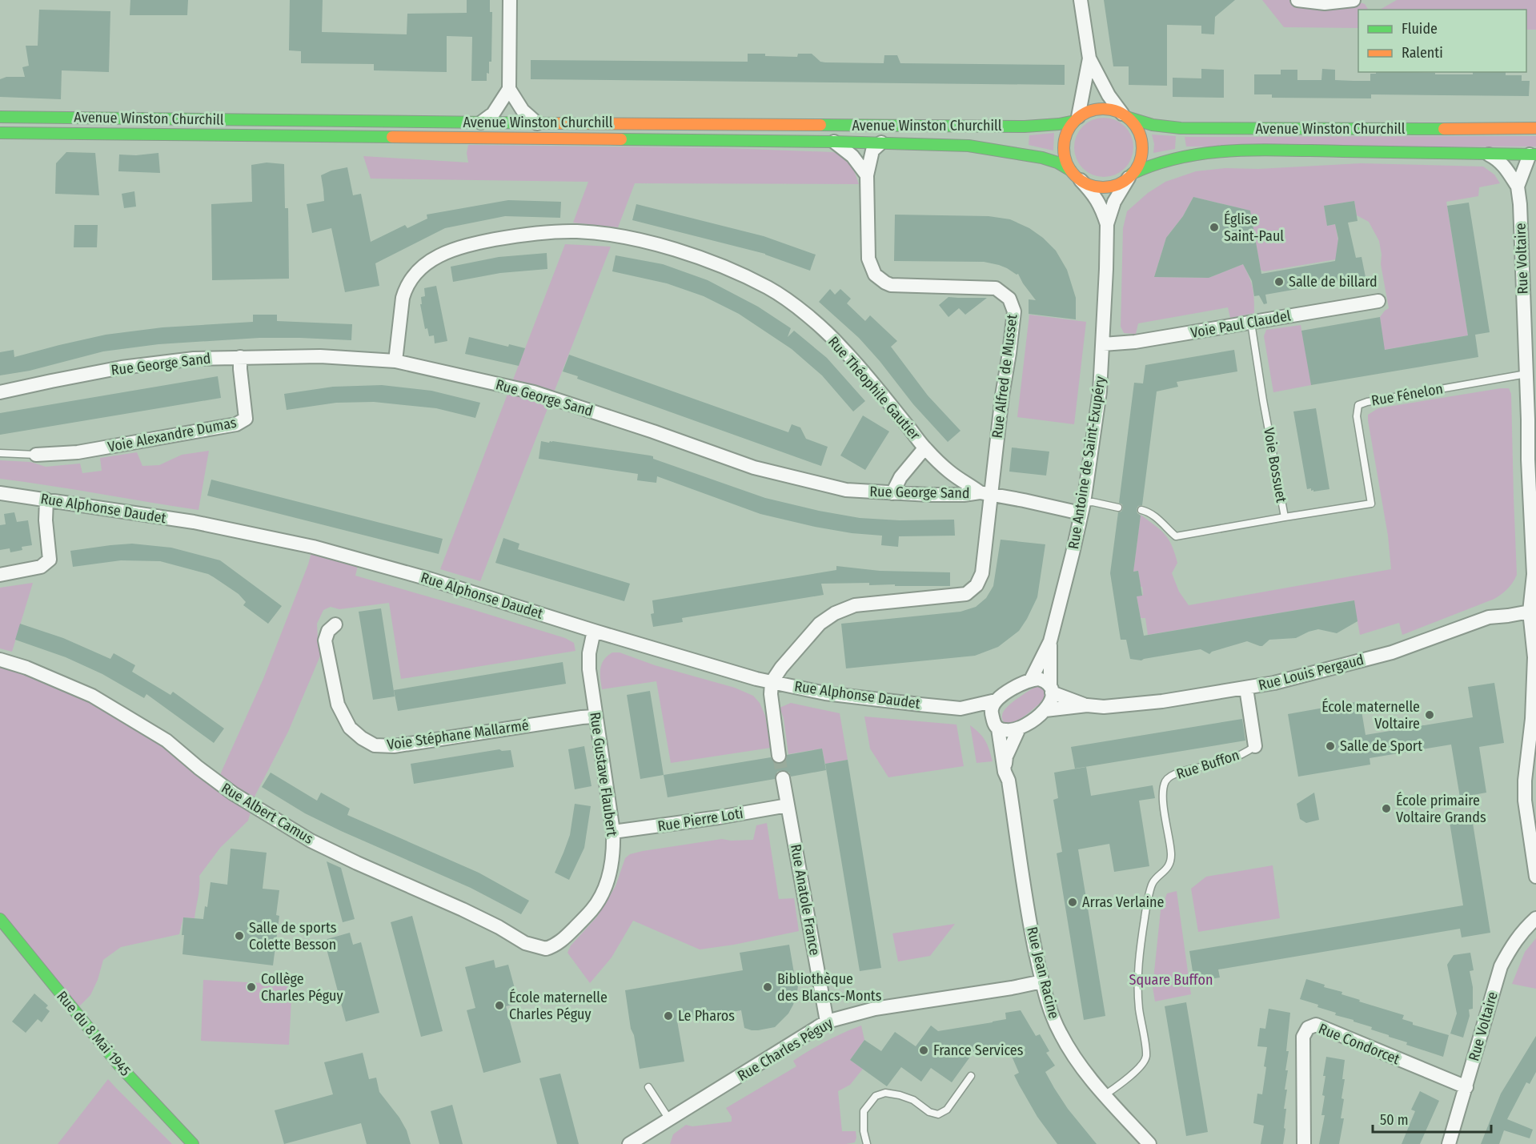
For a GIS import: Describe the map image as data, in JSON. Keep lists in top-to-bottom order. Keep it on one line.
{"streets":{"main road":["Avenue Winston Churchill","Rue du 8 Mai 1945"],"street":["Rue Voltaire","Voie Paul Claudel","Rue George Sand","Rue Alfred de Musset","Rue Théophile Gautier","Voie Alexandre Dumas","Rue Antoine de Saint-Exupéry","Rue Alphonse Daudet","Rue Louis Pergaud","Voie Stéphane Mallarmé","Rue Gustave Flaubert","Rue Albert Camus","Rue Pierre Loti","Rue Anatole France","Rue Jean Racine","Rue Condorcet","Rue Charles Péguy"],"lane":["Rue Fénelon","Voie Bossuet","Rue Buffon"]},"crossings":[["Avenue Winston Churchill","Rue Voltaire"],["Avenue Winston Churchill","Rue Alfred de Musset"],["Rue Voltaire","Rue Fénelon"],["Rue Voltaire","Rue Louis Pergaud"],["Rue Voltaire","Rue Condorcet"],["Voie Paul Claudel","Rue Antoine de Saint-Exupéry"],["Voie Paul Claudel","Voie Bossuet"],["Rue George Sand","Rue Alfred de Musset"],["Rue George Sand","Rue Théophile Gautier"],["Rue George Sand","Voie Alexandre Dumas"],["Rue George Sand","Rue Antoine de Saint-Exupéry"],["Rue Alfred de Musset","Rue Théophile Gautier"],["Rue Alfred de Musset","Rue Alphonse Daudet"],["Rue Fénelon","Voie Bossuet"],["Rue Antoine de Saint-Exupéry","Rue Alphonse Daudet"],["Rue Antoine de Saint-Exupéry","Rue Louis Pergaud"],["Rue Antoine de Saint-Exupéry","Rue Jean Racine"],["Rue Alphonse Daudet","Rue Louis Pergaud"],["Rue Alphonse Daudet","Rue Gustave Flaubert"],["Rue Alphonse Daudet","Rue Jean Racine"],["Rue Louis Pergaud","Rue Jean Racine"],["Voie Stéphane Mallarmé","Rue Gustave Flaubert"],["Rue Buffon","Rue Jean Racine"],["Rue Gustave Flaubert","Rue Albert Camus"],["Rue Gustave Flaubert","Rue Pierre Loti"],["Rue Pierre Loti","Rue Anatole France"],["Rue Anatole France","Rue Charles Péguy"],["Rue Jean Racine","Rue Charles Péguy"]],"parks":["Square Buffon"],"places":["Église Saint-Paul","Salle de billard","École maternelle Voltaire","Salle de Sport","École primaire Voltaire Grands","Arras Verlaine","Salle de sports Colette Besson","Collège Charles Péguy","Bibliothèque des Blancs-Monts","École maternelle Charles Péguy","Le Pharos","France Services"],"legend":["Fluide","Ralenti"],"scale_bar":"50 m"}
